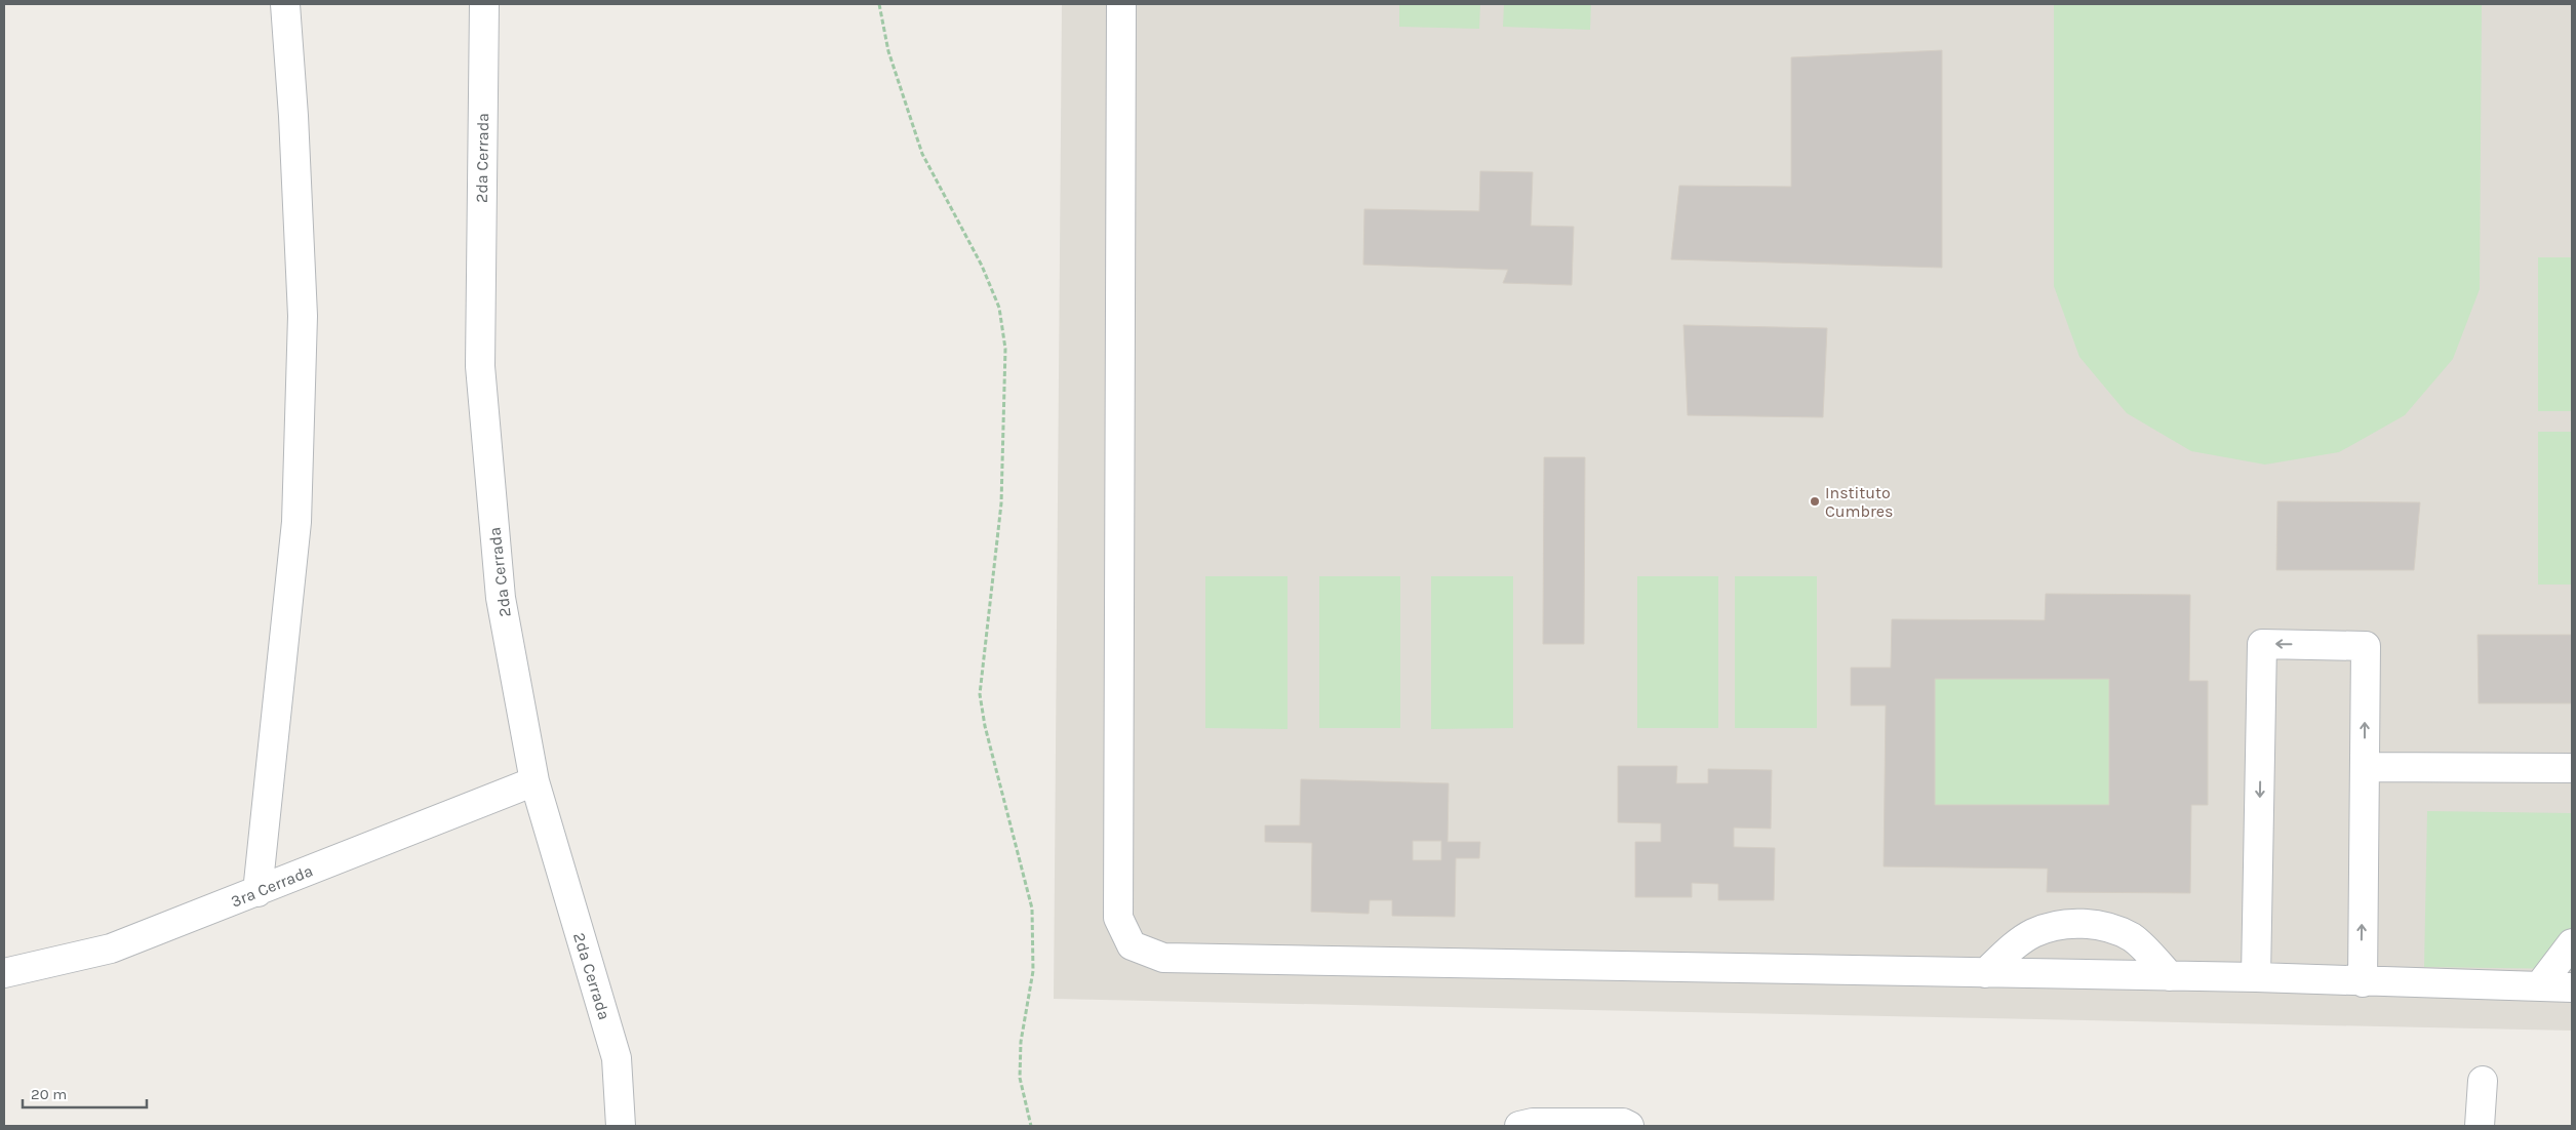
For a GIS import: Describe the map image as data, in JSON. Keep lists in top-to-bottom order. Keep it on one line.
{"streets":{"street":["2da Cerrada","3ra Cerrada"]},"crossings":[["2da Cerrada","3ra Cerrada"]],"places":["Instituto Cumbres"],"scale_bar":"20 m"}
